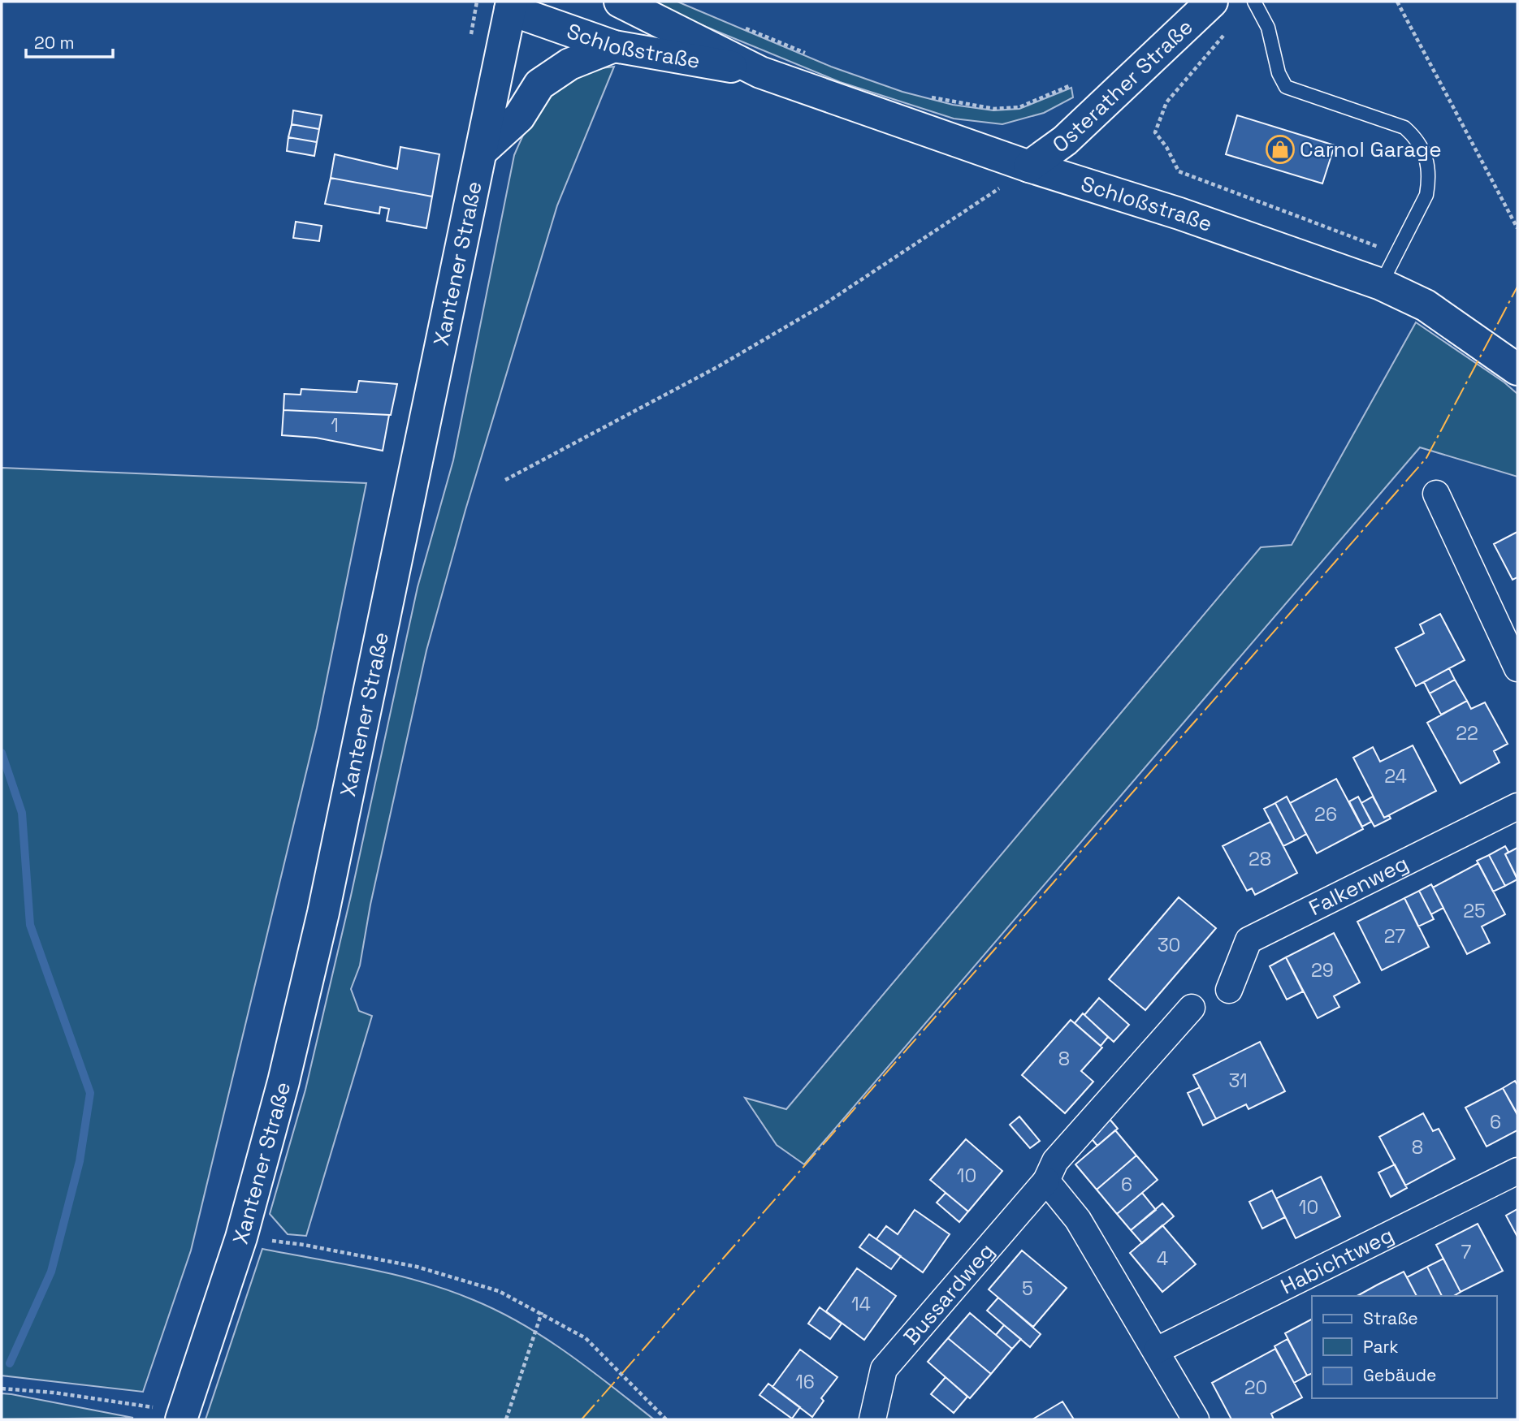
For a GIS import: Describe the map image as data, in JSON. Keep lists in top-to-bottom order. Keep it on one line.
{"streets":{"main road":["Schloßstraße","Osterather Straße","Xantener Straße"],"street":["Falkenweg","Habichtweg","Bussardweg"]},"crossings":[["Schloßstraße","Osterather Straße"],["Schloßstraße","Xantener Straße"]],"places":{"shop":["Carnol Garage"]},"house_numbers":["1","22","24","26","28","25","27","30","29","8","31","6","8","10","6","10","7","4","5","14","16","20"],"legend":["Straße","Park","Gebäude"],"scale_bar":"20 m"}
